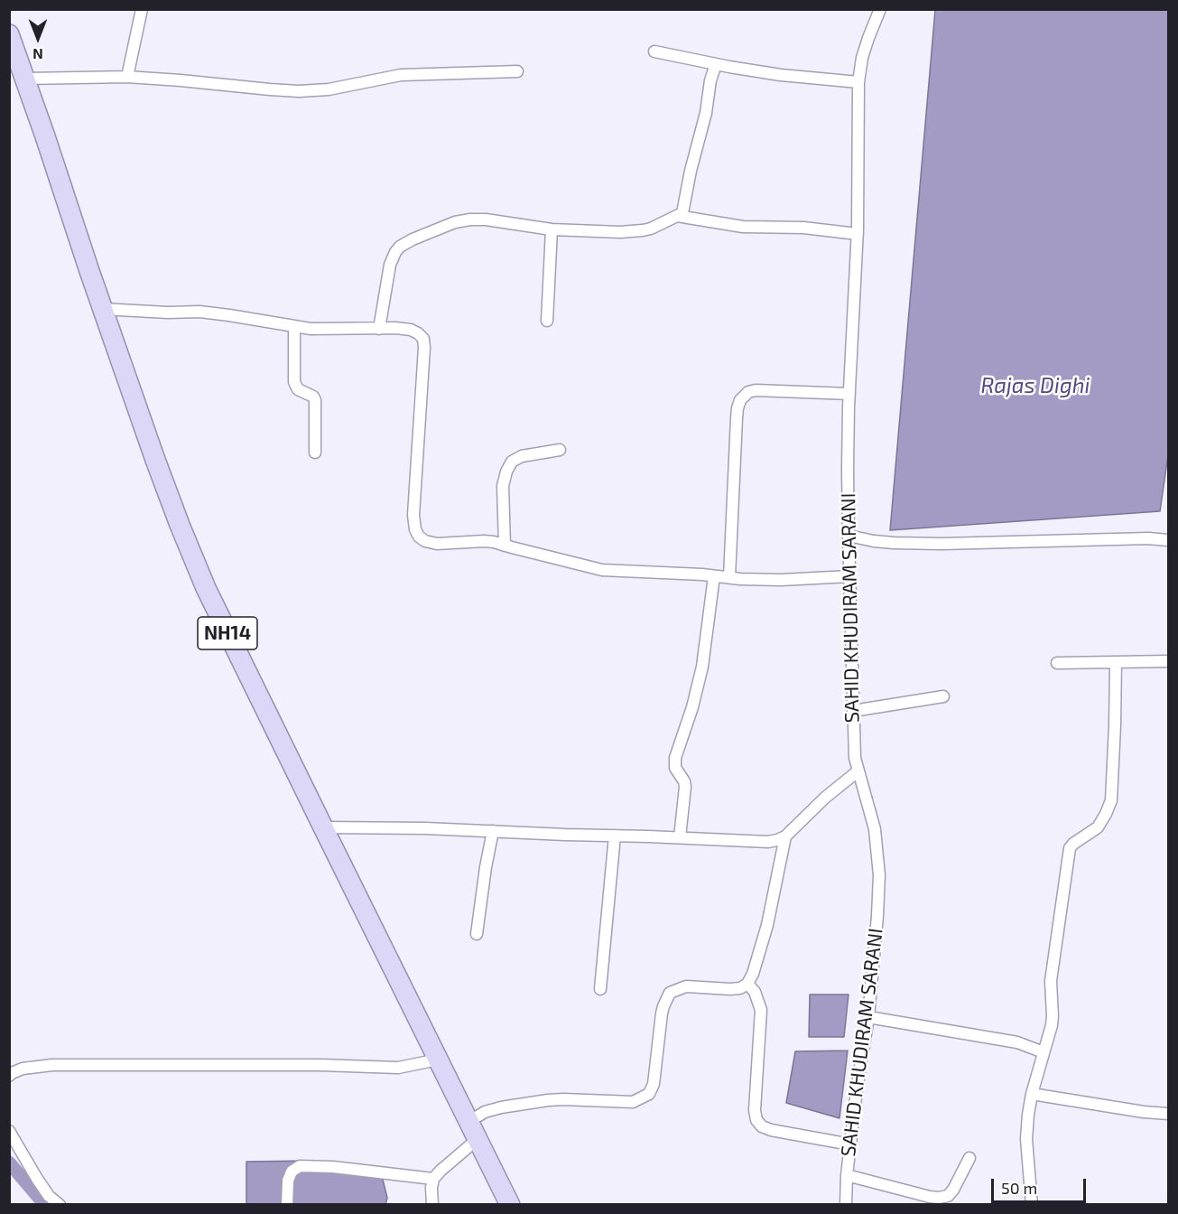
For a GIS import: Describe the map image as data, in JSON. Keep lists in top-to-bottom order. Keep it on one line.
{"streets":{"highway":["NH14"],"street":["SAHID KHUDIRAM SARANI"]},"water":["Rajas Dighi"],"scale_bar":"50 m","north":"bottom"}
